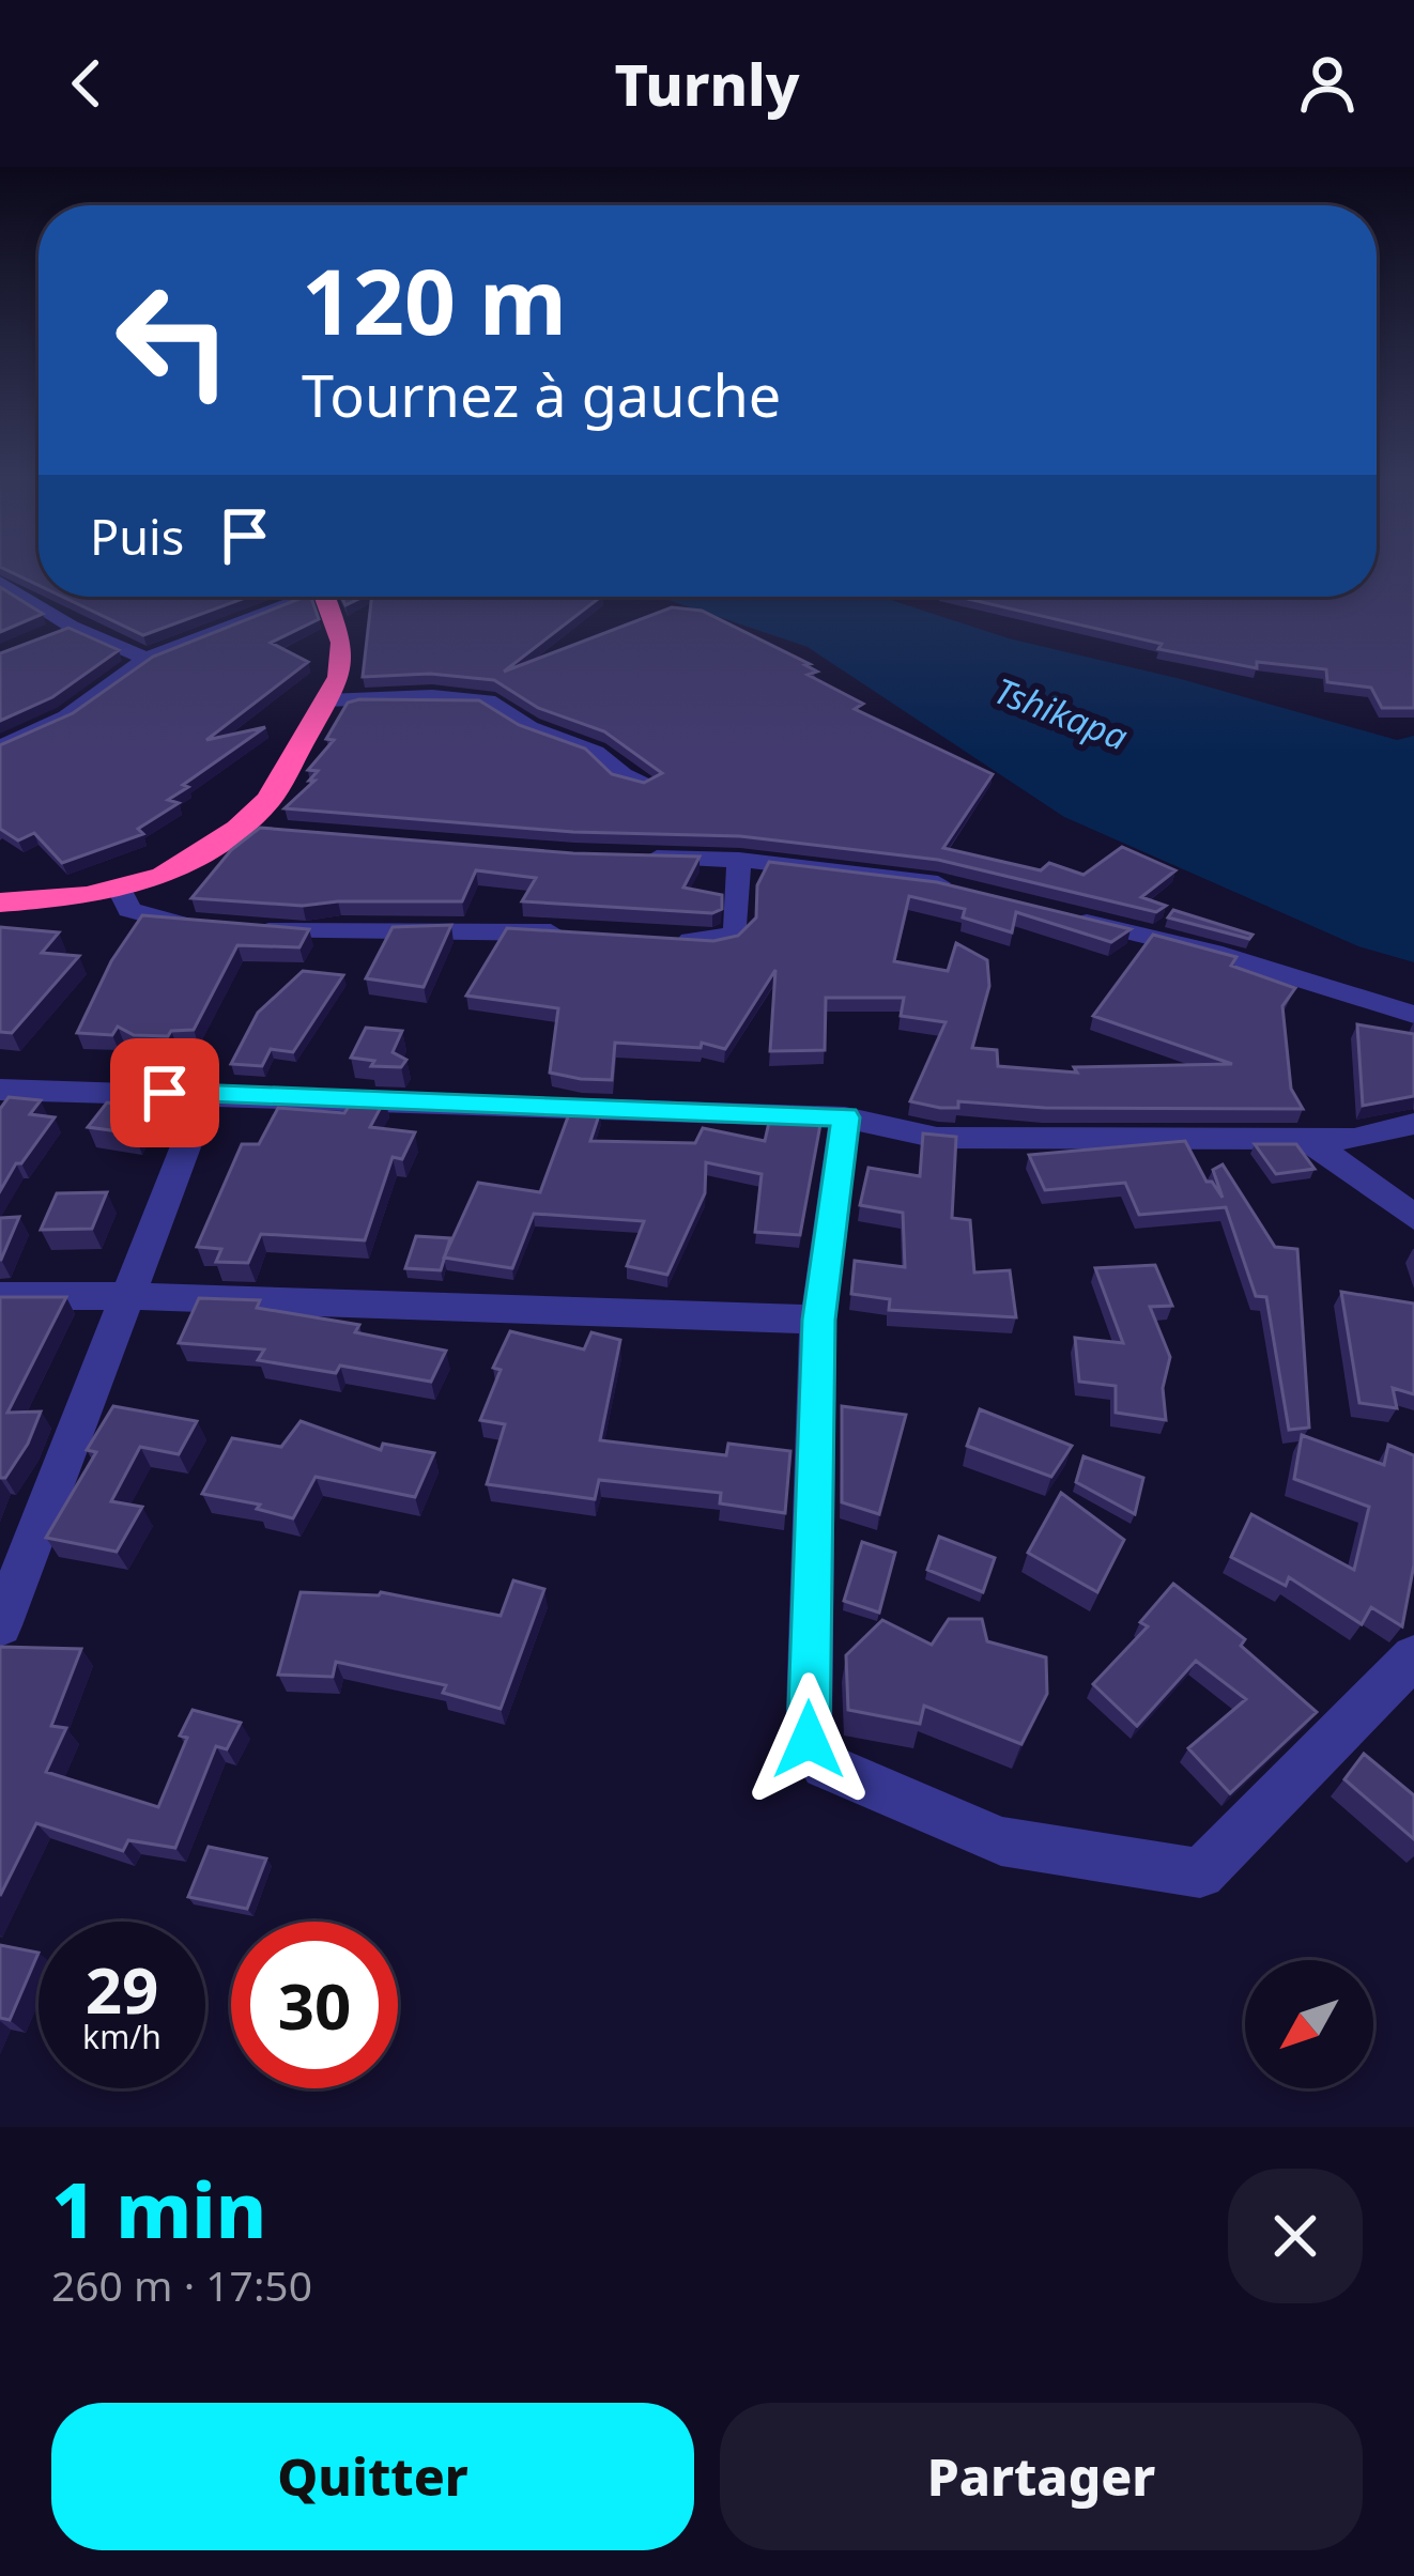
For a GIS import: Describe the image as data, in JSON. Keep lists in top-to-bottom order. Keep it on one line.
{"water":["Tshikapa"],"north":"bottom left","page":{"header":"Turnly","turn":["120 m","Tournez à gauche"],"then":"Puis","speed":"29 km/h","limit":"30","heading":["1 min","260 m · 17:50"],"buttons":["Quitter","Partager"]}}
